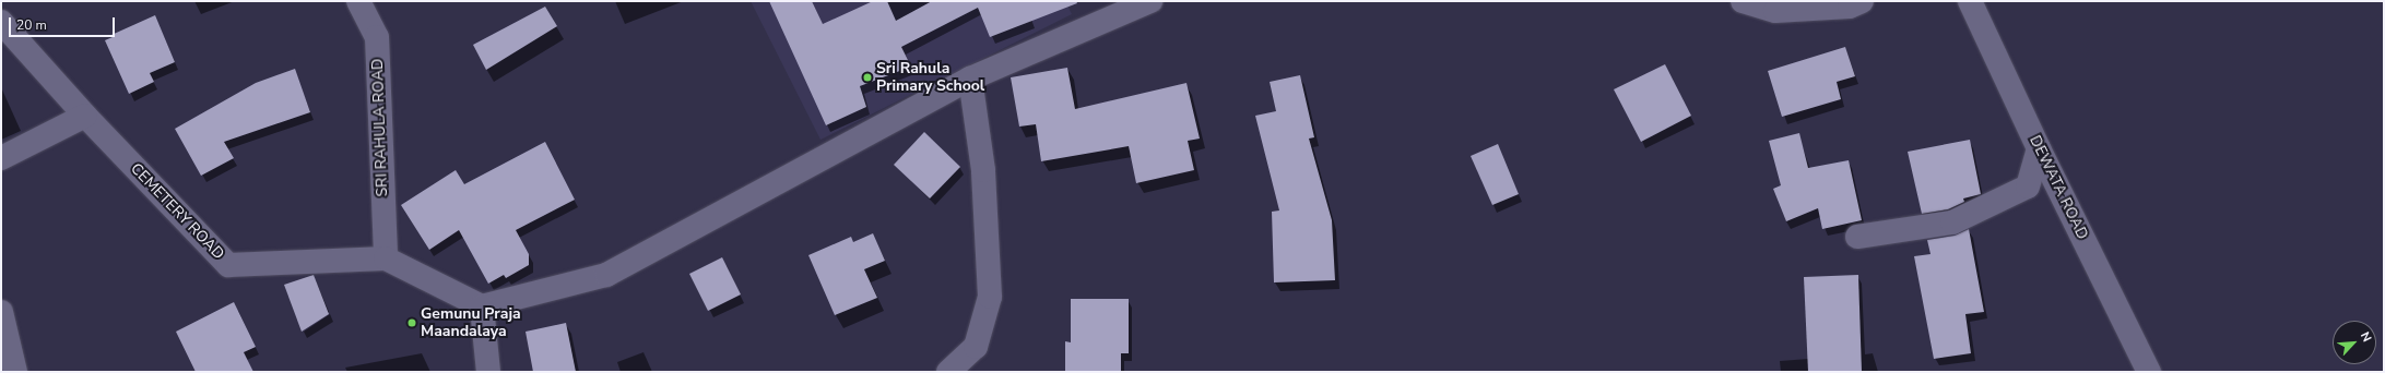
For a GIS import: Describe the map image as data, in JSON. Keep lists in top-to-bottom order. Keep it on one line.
{"streets":{"street":["SRI RAHULA ROAD","DEWATA ROAD","CEMETERY ROAD"]},"crossings":[["SRI RAHULA ROAD","CEMETERY ROAD"]],"places":["Sri Rahula Primary School","Gemunu Praja Maandalaya"],"scale_bar":"20 m","north":"top right"}
